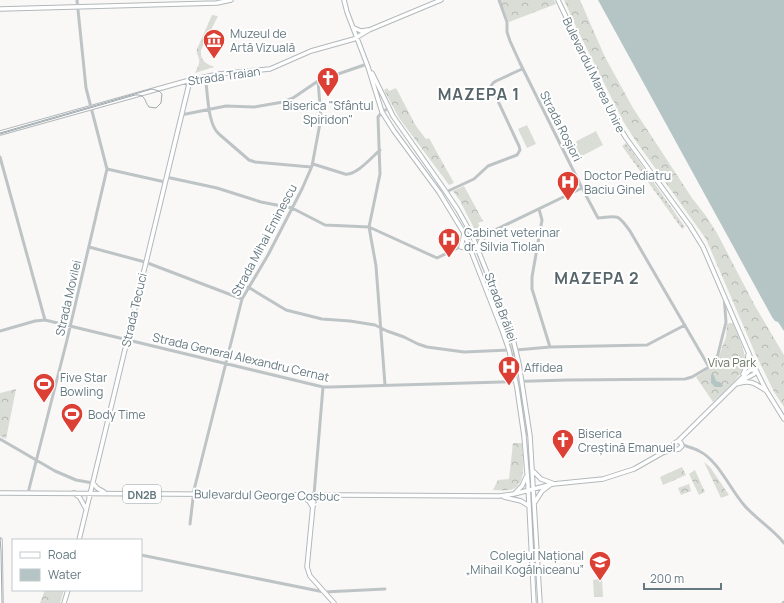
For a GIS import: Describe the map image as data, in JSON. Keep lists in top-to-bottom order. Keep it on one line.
{"streets":{"main road":["Bulevardul Marea Unire","Strada Traian","Strada Brăilei","Strada Tecuci","DN2B","Bulevardul George Coșbuc"],"street":["Strada Roșiori","Strada Mihai Eminescu","Strada Movilei","Strada General Alexandru Cernat"]},"crossings":[["Strada Traian","Strada Movilei"],["Strada Traian","Strada Brăilei"],["Strada Traian","Strada Tecuci"],["Strada Mihai Eminescu","Strada General Alexandru Cernat"],["Strada Mihai Eminescu","Bulevardul George Coșbuc"],["Strada Movilei","Strada General Alexandru Cernat"],["Strada Movilei","Bulevardul George Coșbuc"],["Strada Brăilei","Strada General Alexandru Cernat"],["Strada Brăilei","DN2B"],["Strada Brăilei","Bulevardul George Coșbuc"],["Strada Tecuci","Strada General Alexandru Cernat"],["Strada Tecuci","Bulevardul George Coșbuc"],["DN2B","Bulevardul George Coșbuc"]],"districts":["MAZEPA 1","MAZEPA 2"],"parks":["Viva Park"],"places":{"museum":["Muzeul de Artă Vizuală"],"church":["Biserica \"Sfântul Spiridon\"","Biserica Creștină Emanuel"],"hospital":["Doctor Pediatru Baciu Ginel","Cabinet veterinar dr. Silvia Tiolan","Affidea"],"sports":["Five Star Bowling","Body Time"],"school or university":["Colegiul Național „Mihail Kogălniceanu”"]},"legend":["Road","Water"],"scale_bar":"200 m"}
